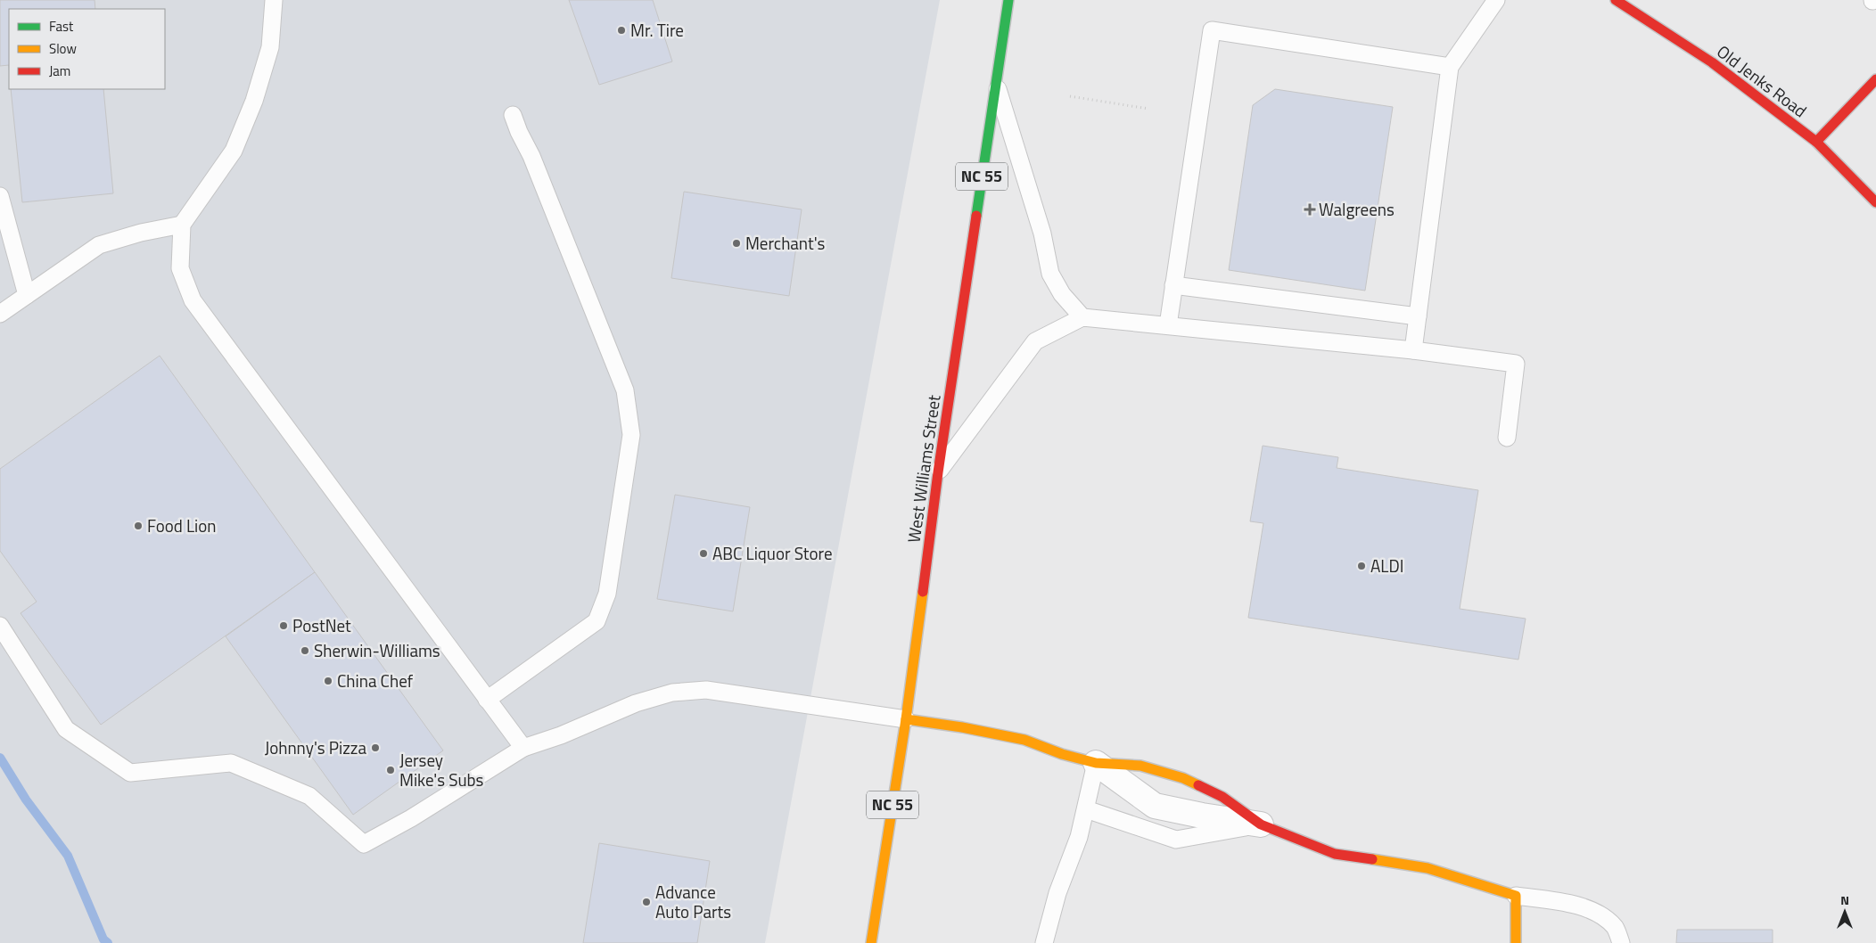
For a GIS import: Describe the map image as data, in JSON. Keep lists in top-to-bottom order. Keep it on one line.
{"streets":{"street":["Old Jenks Road","NC 55","West Williams Street"]},"places":{"other":["Mr. Tire","Merchant's","Food Lion","ABC Liquor Store","ALDI","PostNet","Sherwin-Williams","China Chef","Johnny's Pizza","Jersey Mike's Subs","Advance Auto Parts"],"health":["Walgreens"]},"legend":["Fast","Slow","Jam"],"north":"top"}
